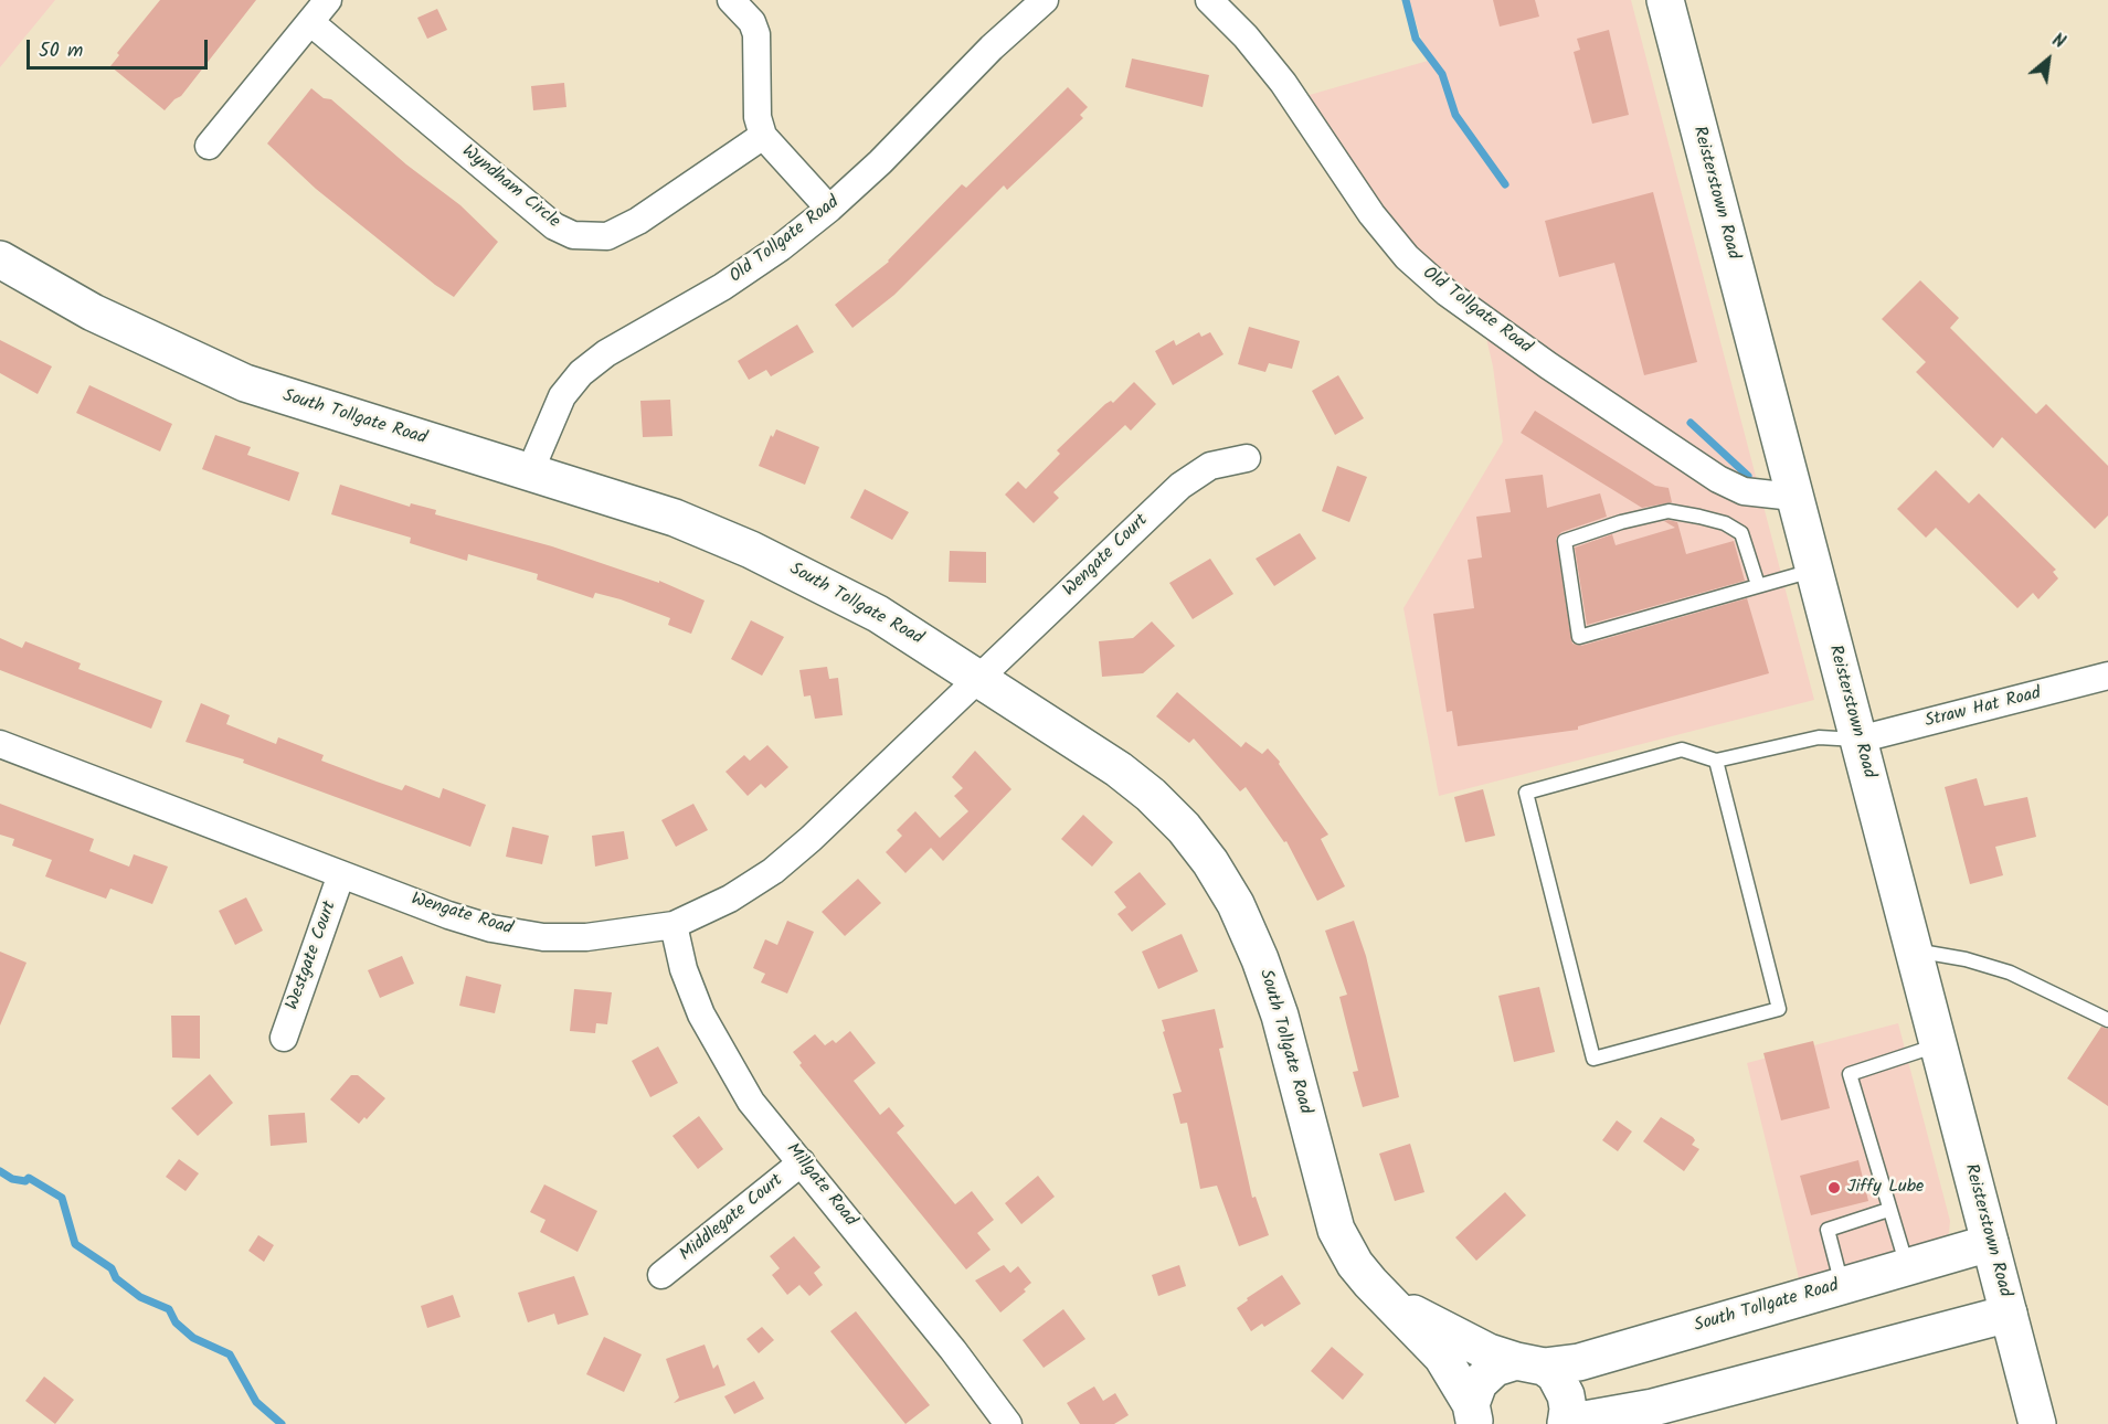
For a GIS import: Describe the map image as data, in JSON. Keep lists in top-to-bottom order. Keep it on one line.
{"streets":{"street":["Wyndham Circle","Reisterstown Road","Old Tollgate Road","South Tollgate Road","Wengate Court","Straw Hat Road","Wengate Road","Westgate Court","Millgate Road","Middlegate Court"]},"crossings":[["Reisterstown Road","Old Tollgate Road"],["Reisterstown Road","South Tollgate Road"],["Reisterstown Road","Straw Hat Road"],["Old Tollgate Road","South Tollgate Road"],["South Tollgate Road","Wengate Court"],["South Tollgate Road","Wengate Road"],["Wengate Court","Wengate Road"],["Wengate Road","Westgate Court"],["Wengate Road","Millgate Road"],["Millgate Road","Middlegate Court"]],"places":["Jiffy Lube"],"scale_bar":"50 m","north":"top right"}
